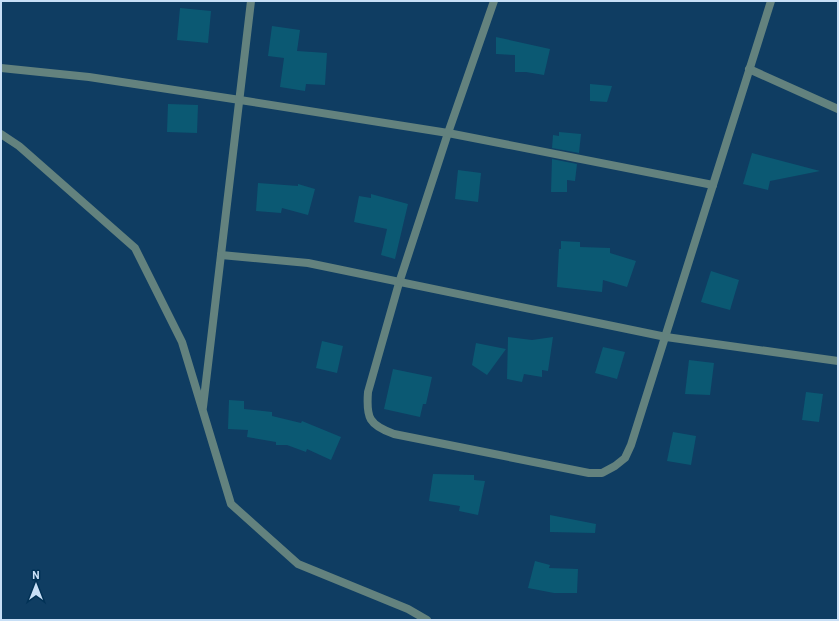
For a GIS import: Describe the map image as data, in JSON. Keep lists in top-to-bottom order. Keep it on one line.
{"north":"top"}
